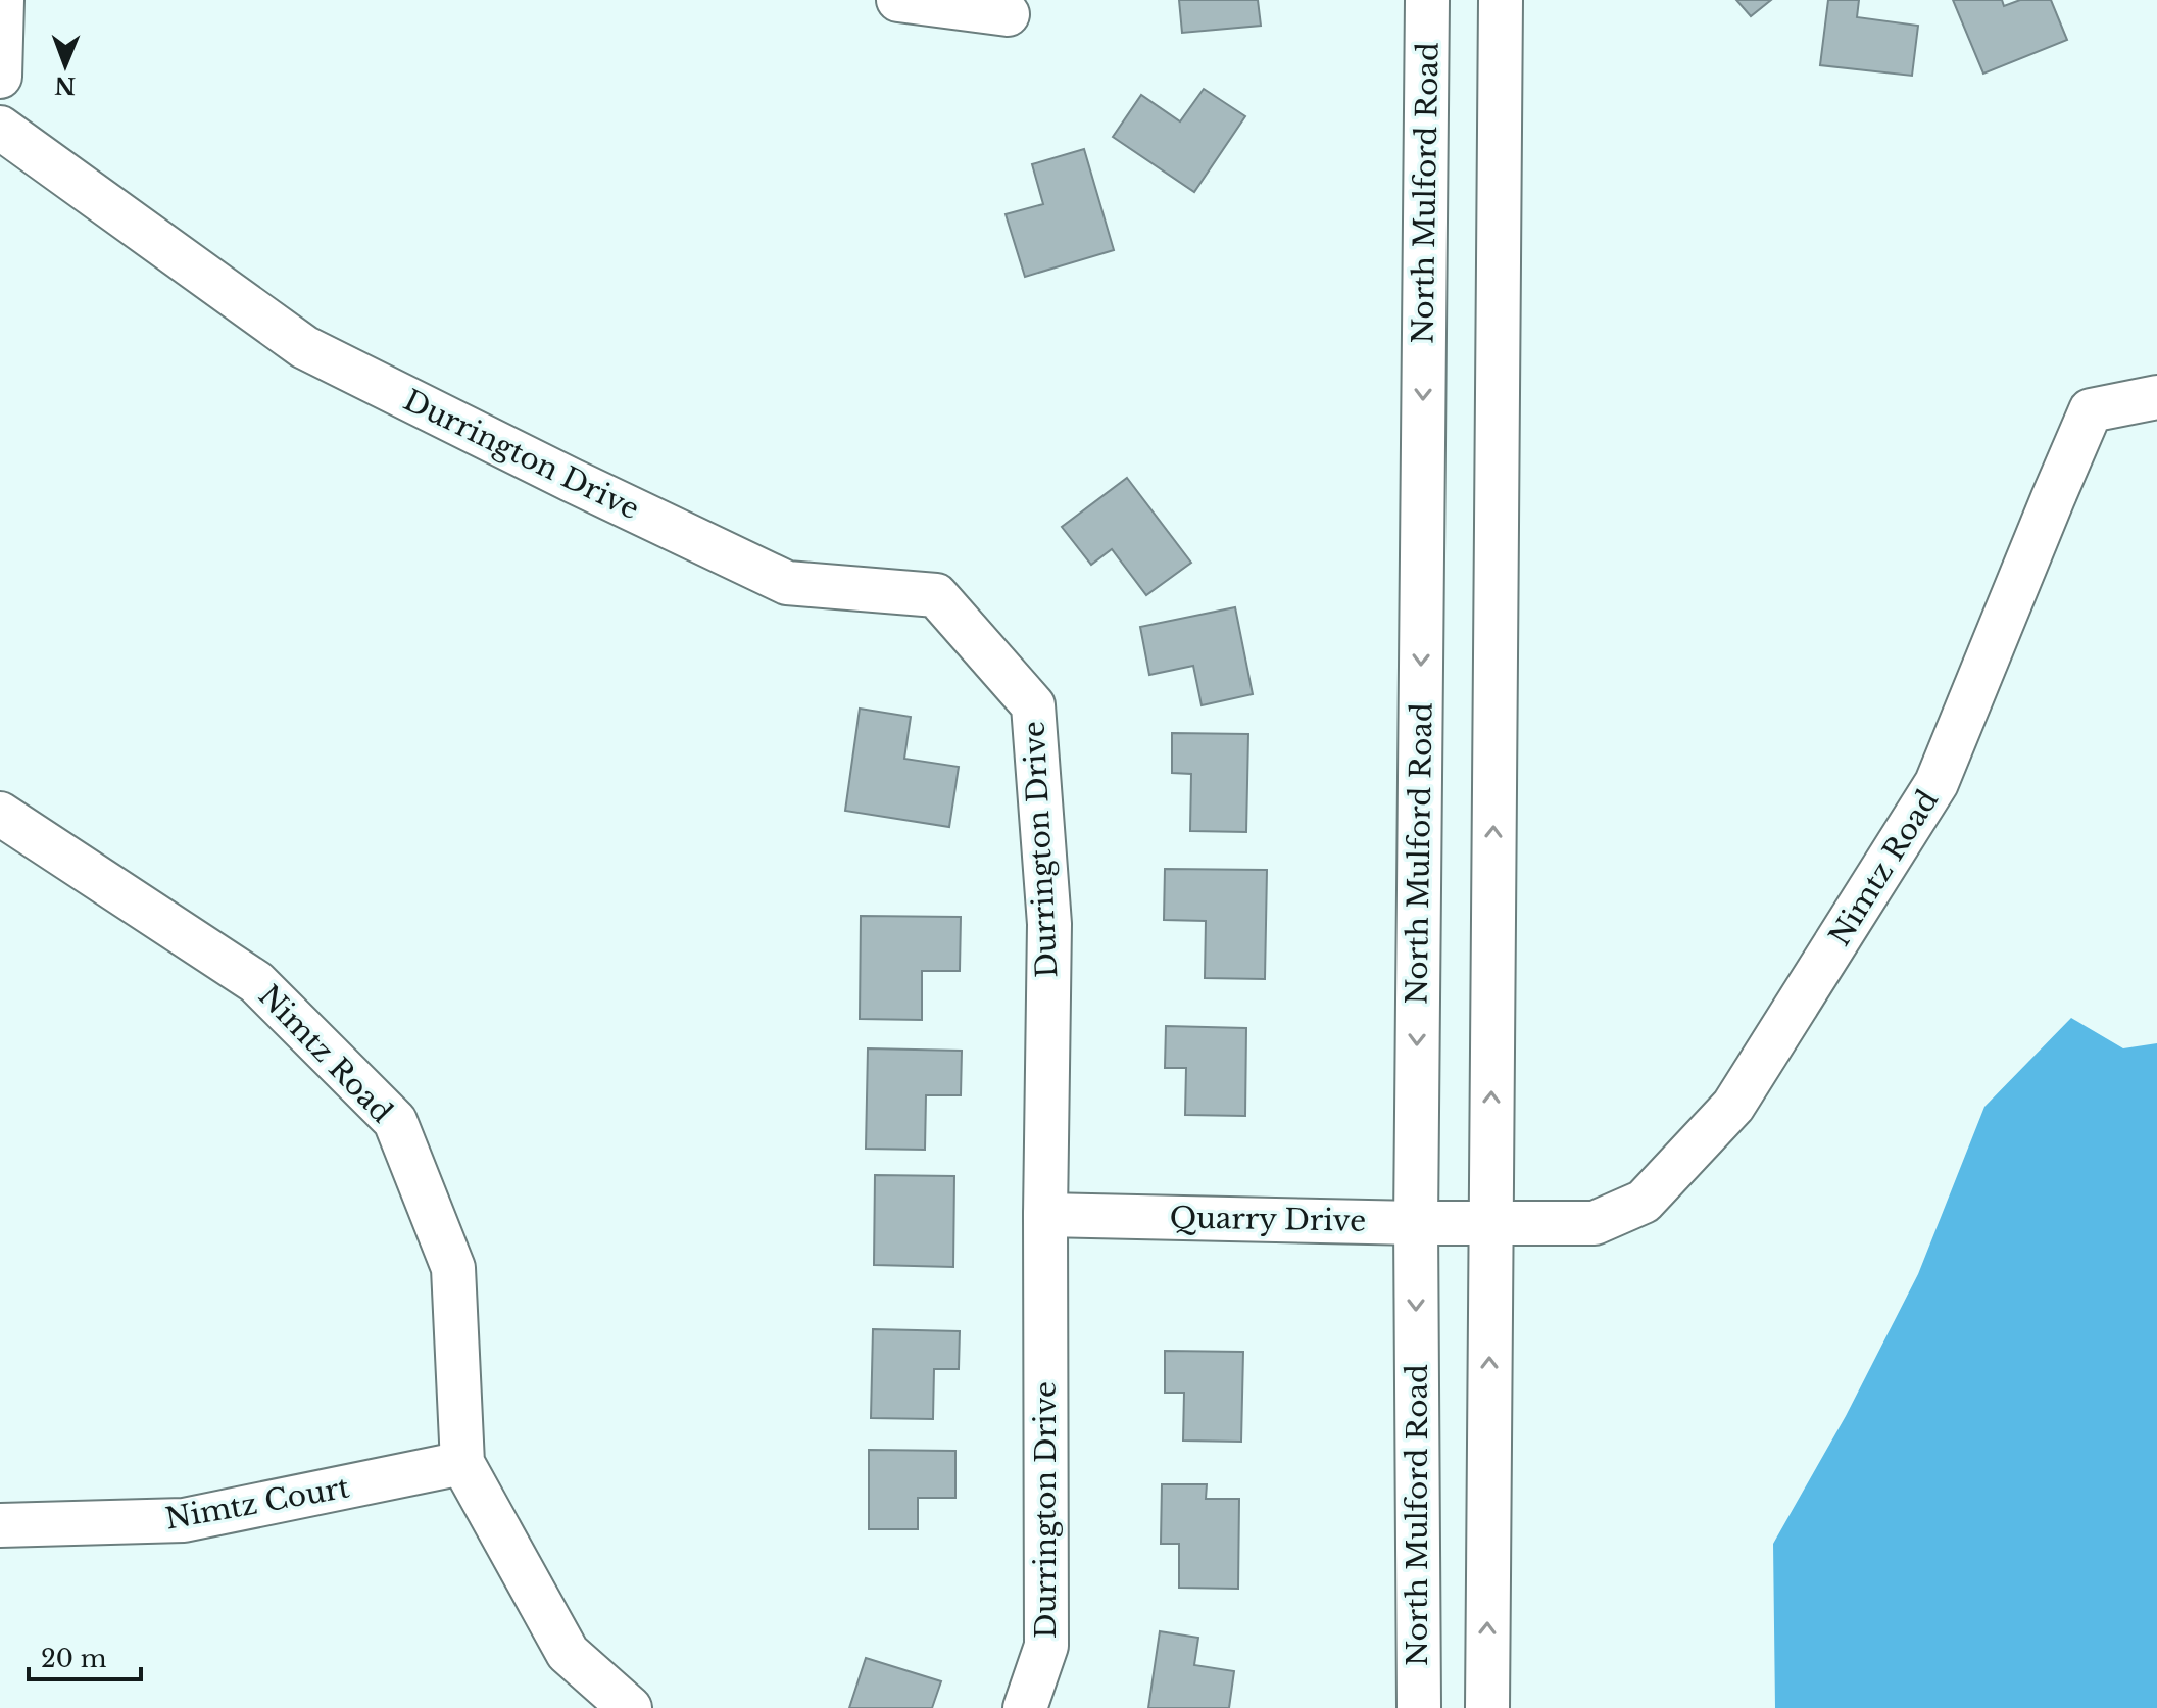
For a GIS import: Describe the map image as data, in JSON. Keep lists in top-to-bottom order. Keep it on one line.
{"streets":{"street":["North Mulford Road","Durrington Drive","Nimtz Road","Quarry Drive","Nimtz Court"]},"crossings":[["North Mulford Road","Quarry Drive"],["Durrington Drive","Quarry Drive"],["Nimtz Road","Quarry Drive"],["Nimtz Road","Nimtz Court"]],"scale_bar":"20 m","north":"bottom"}
